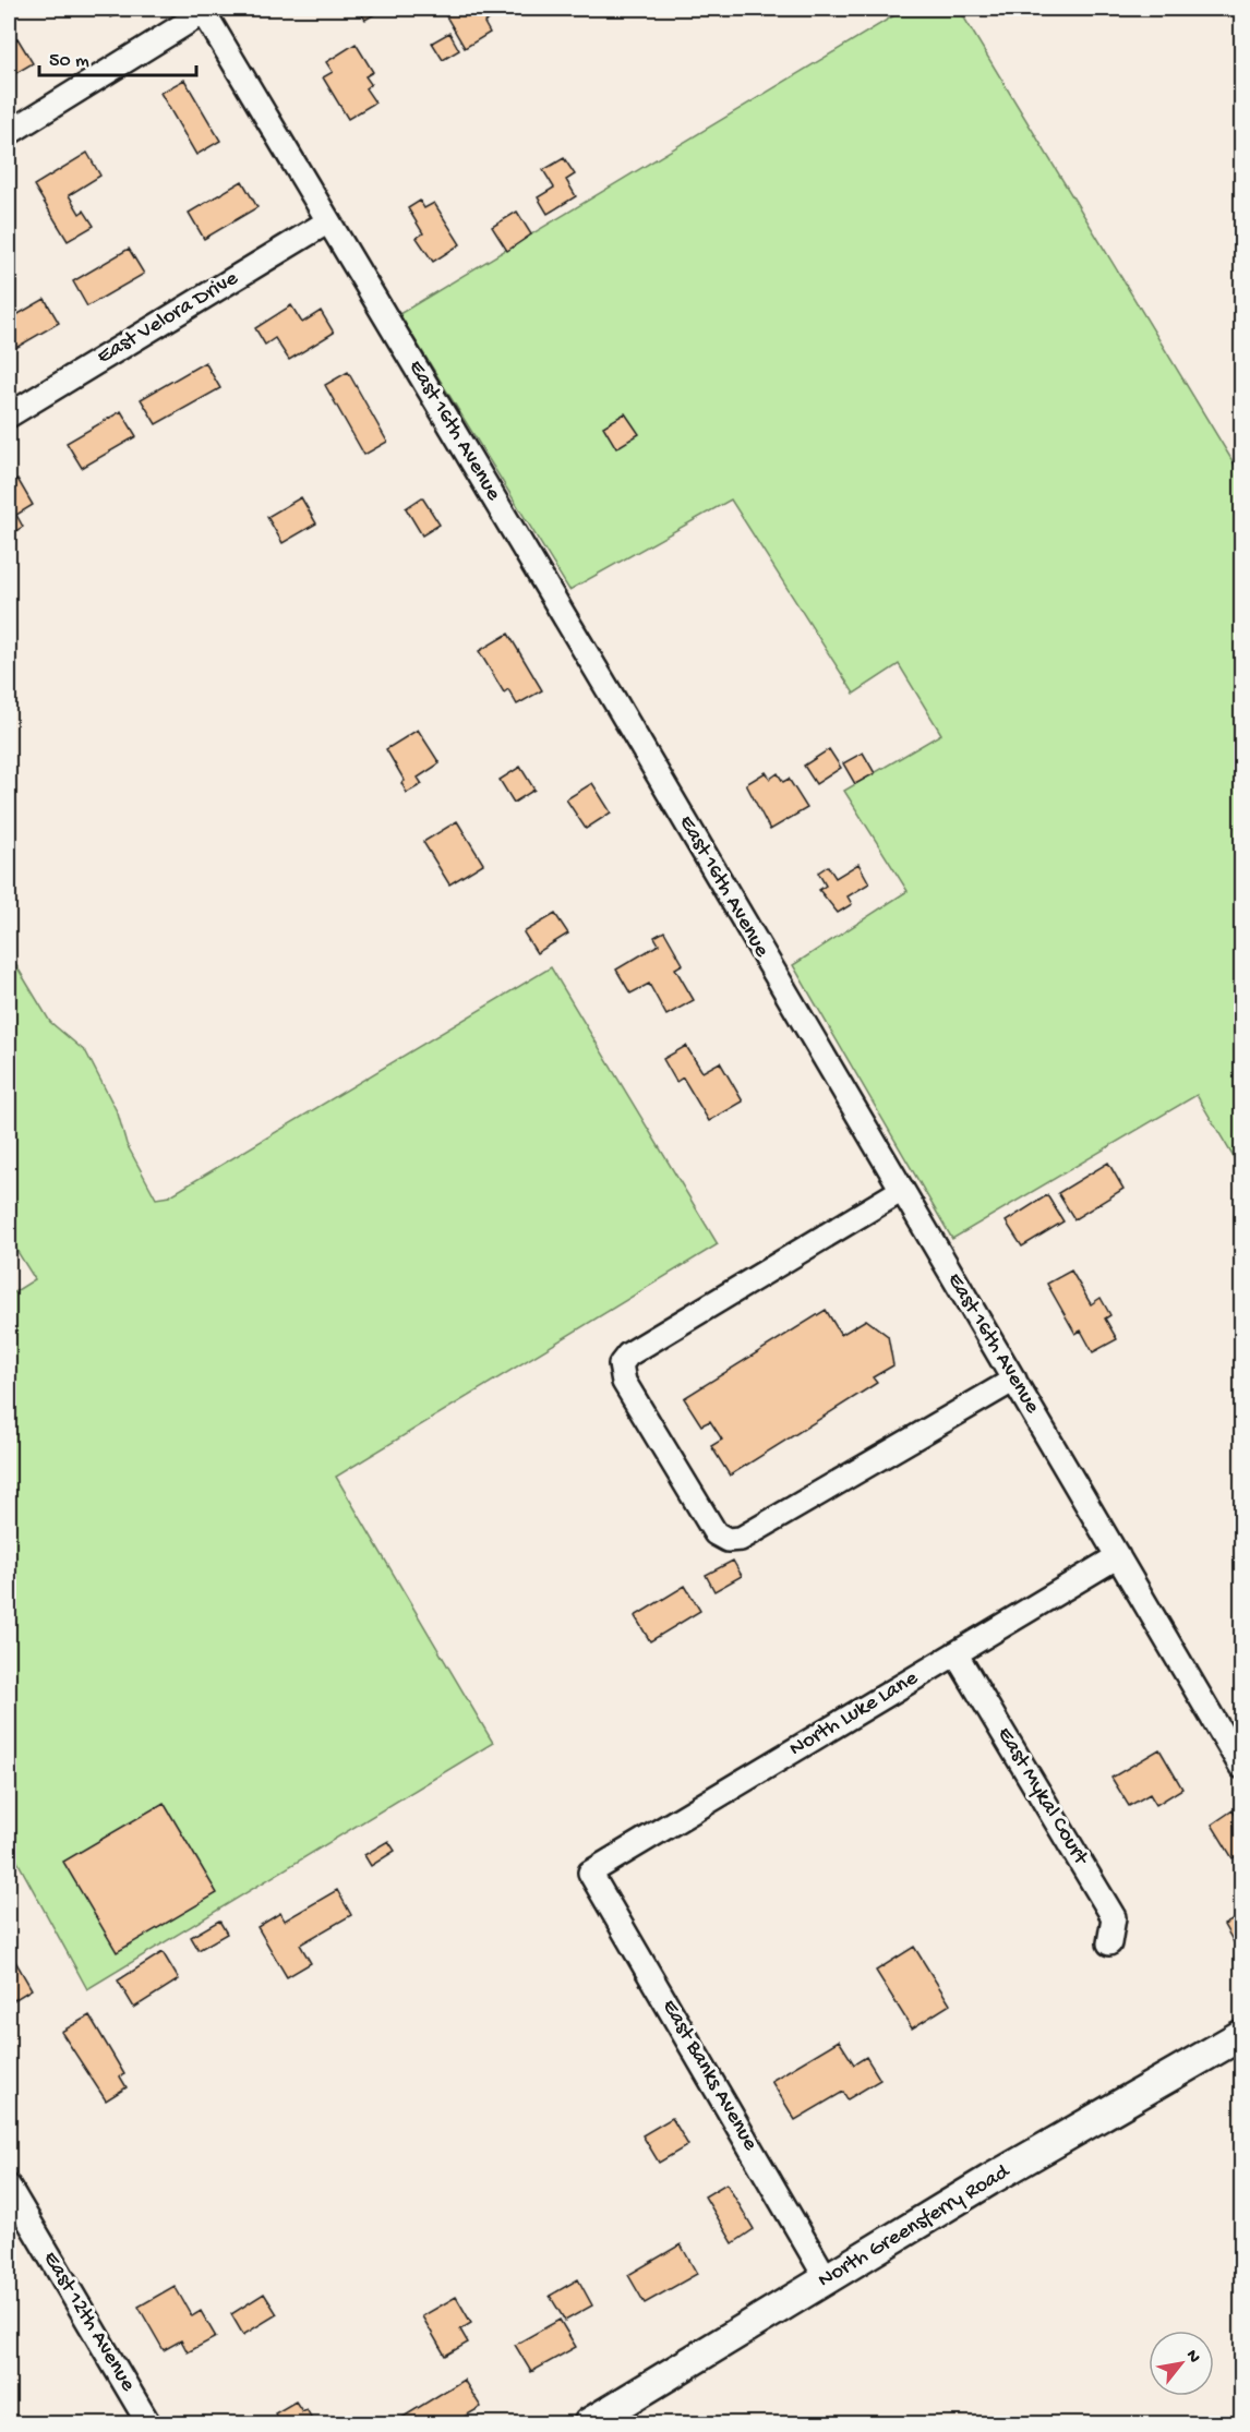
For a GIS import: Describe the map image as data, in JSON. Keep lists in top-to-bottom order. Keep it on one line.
{"streets":{"main road":["North Greensferry Road"],"street":["East Velora Drive","East 16th Avenue","North Luke Lane","East Mykal Court","East Banks Avenue","East 12th Avenue"]},"crossings":[["East Velora Drive","East 16th Avenue"],["East 16th Avenue","North Luke Lane"],["North Luke Lane","East Mykal Court"],["North Luke Lane","East Banks Avenue"],["East Banks Avenue","North Greensferry Road"]],"scale_bar":"50 m","north":"top right"}
